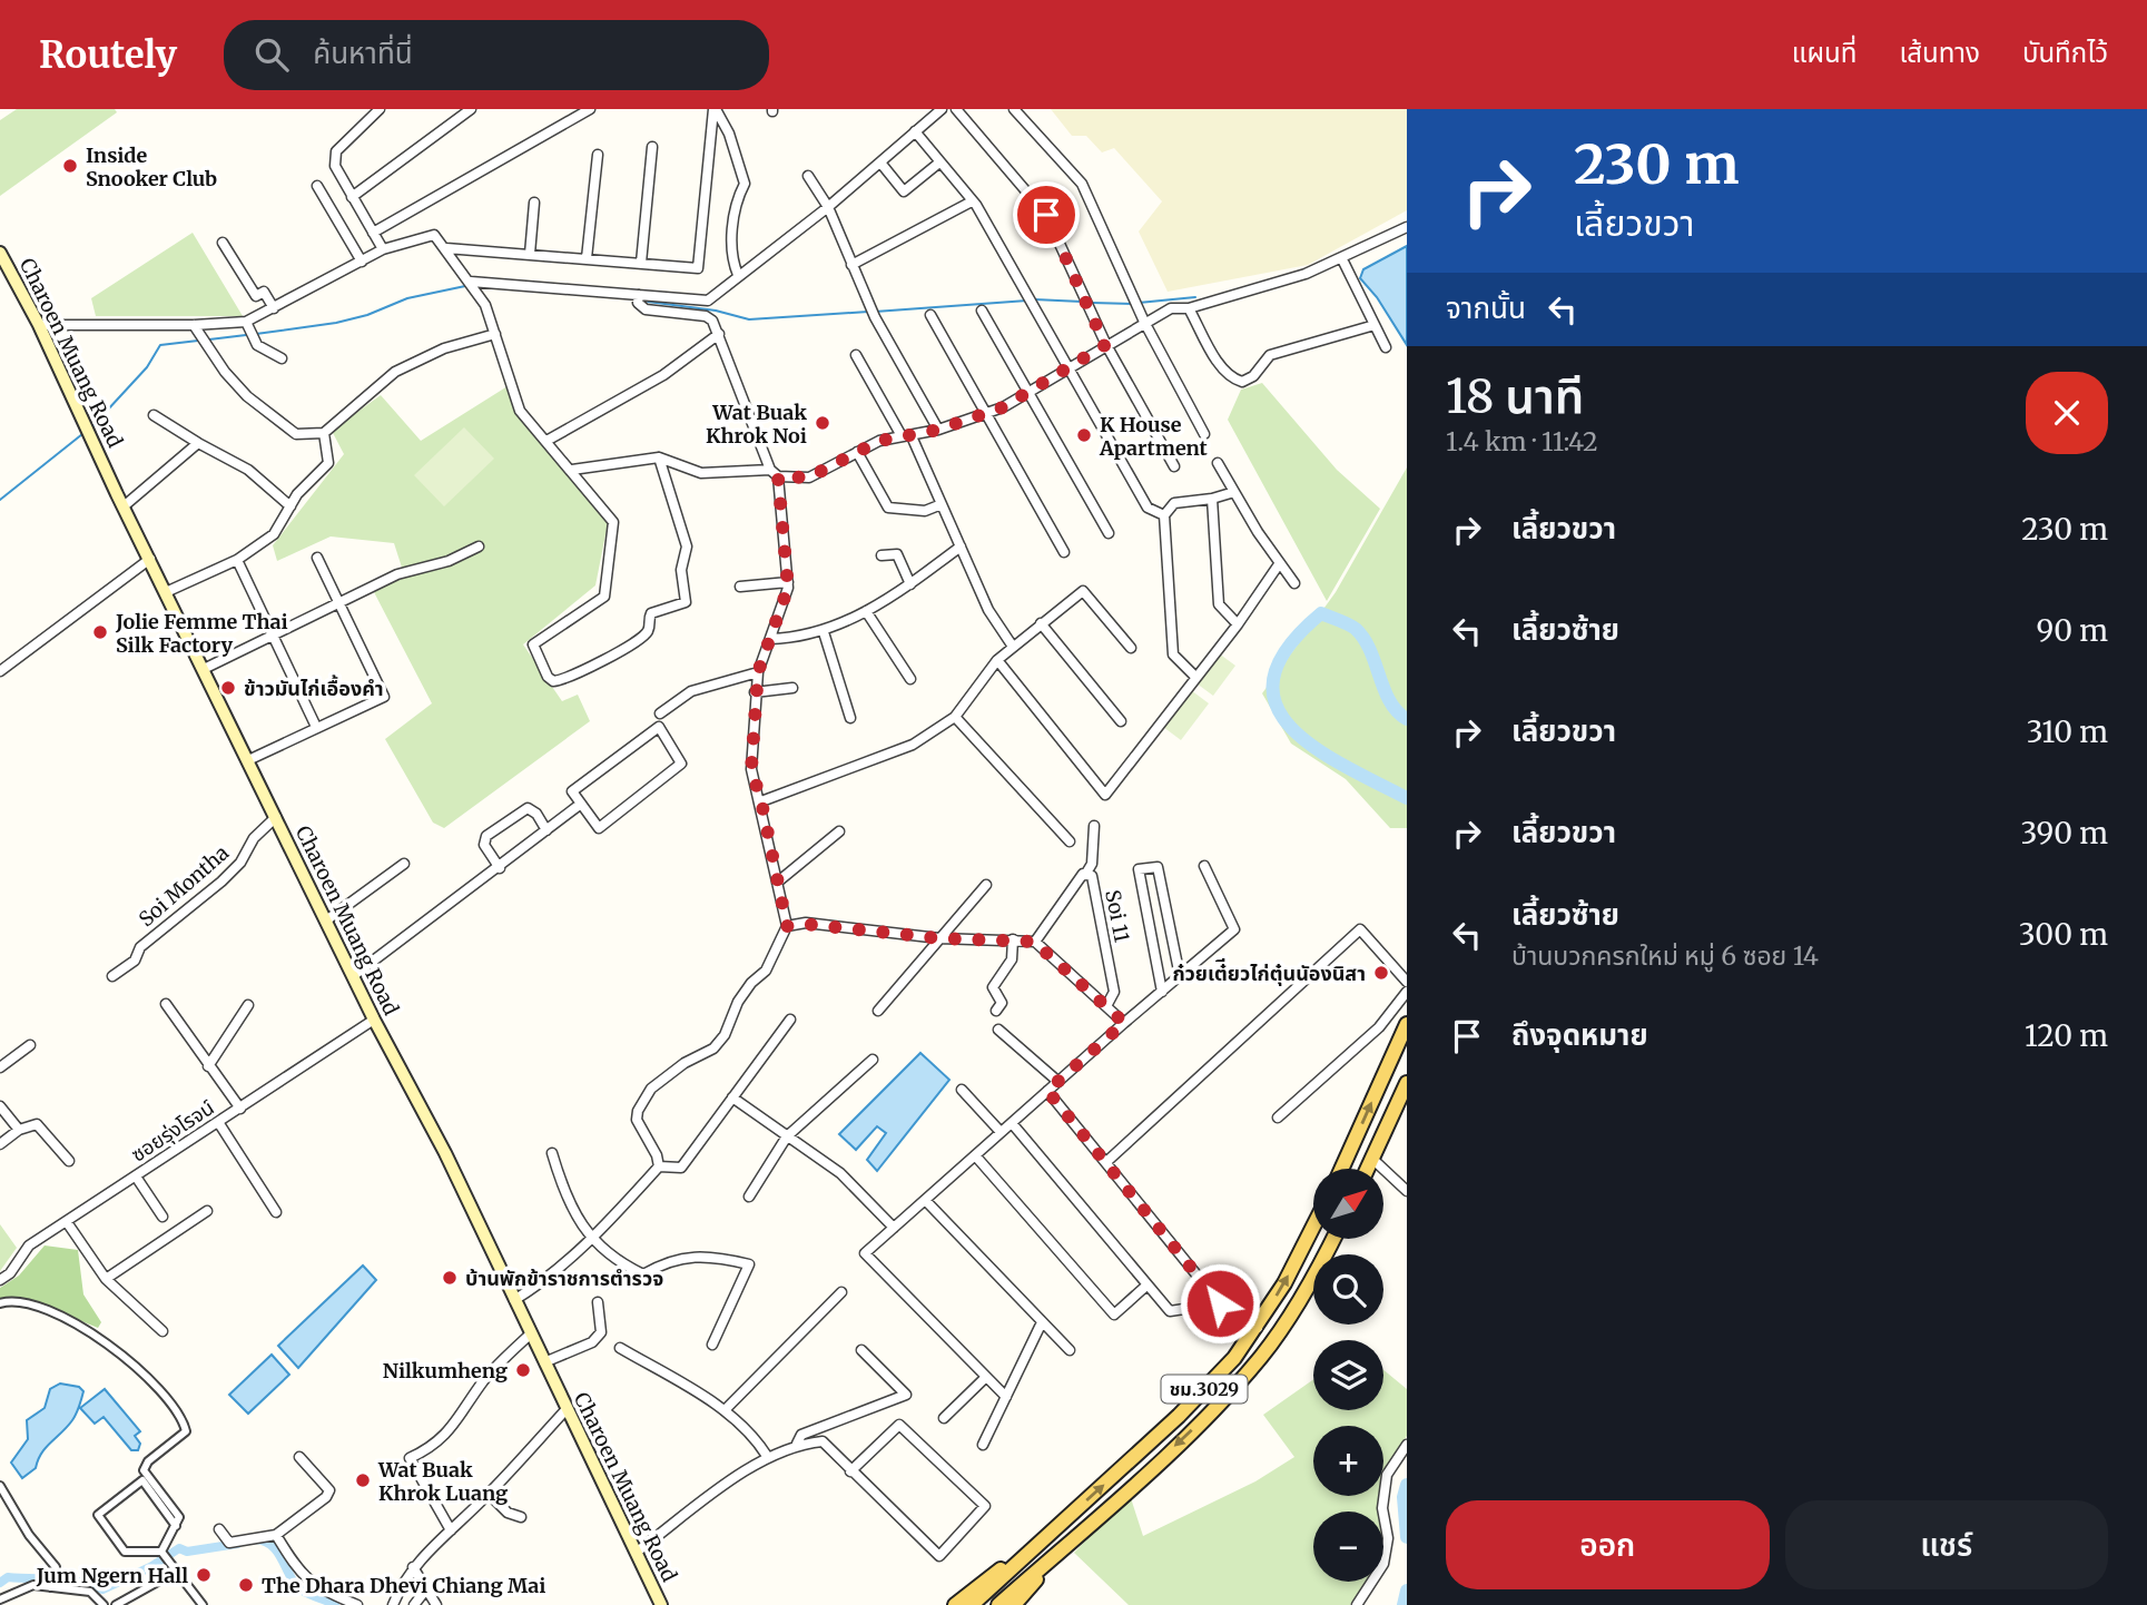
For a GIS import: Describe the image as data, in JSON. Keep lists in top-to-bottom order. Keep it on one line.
{"streets":{"main road":["Charoen Muang Road","ชม.3029"],"street":["Soi Montha","Soi 11","ซอยรุ่งโรจน์"]},"crossings":[["Charoen Muang Road","Soi Montha"],["Charoen Muang Road","ซอยรุ่งโรจน์"]],"places":["Inside Snooker Club","Wat Buak Khrok Noi","K House Apartment","Jolie Femme Thai Silk Factory","ข้าวมันไก่เอื้องคํา","ก๋วยเต๋ียวไก่ตุ๋นนัองนิสา","บ้านพักข้าราชการตำรวจ","Nilkumheng","Wat Buak Khrok Luang","Jum Ngern Hall","The Dhara Dhevi Chiang Mai"],"north":"top right","page":{"header":"Routely","search":"ค้นหาที่นี่","nav":["แผนที่","เส้นทาง","บันทึกไว้"],"turn":["230 m","เลี้ยวขวา"],"then":"จากนั้น","heading":["18 นาที","1.4 km · 11:42"],"list":[{"name":"เลี้ยวขวา","value":"230 m"},{"name":"เลี้ยวซ้าย","value":"90 m"},{"name":"เลี้ยวขวา","value":"310 m"},{"name":"เลี้ยวขวา","value":"390 m"},{"name":"เลี้ยวซ้าย","note":"บ้านบวกครกใหม่ หมู่ 6 ซอย 14","value":"300 m"},{"name":"ถึงจุดหมาย","value":"120 m"}],"map_buttons":["+","−"],"buttons":["ออก","แชร์"]}}
